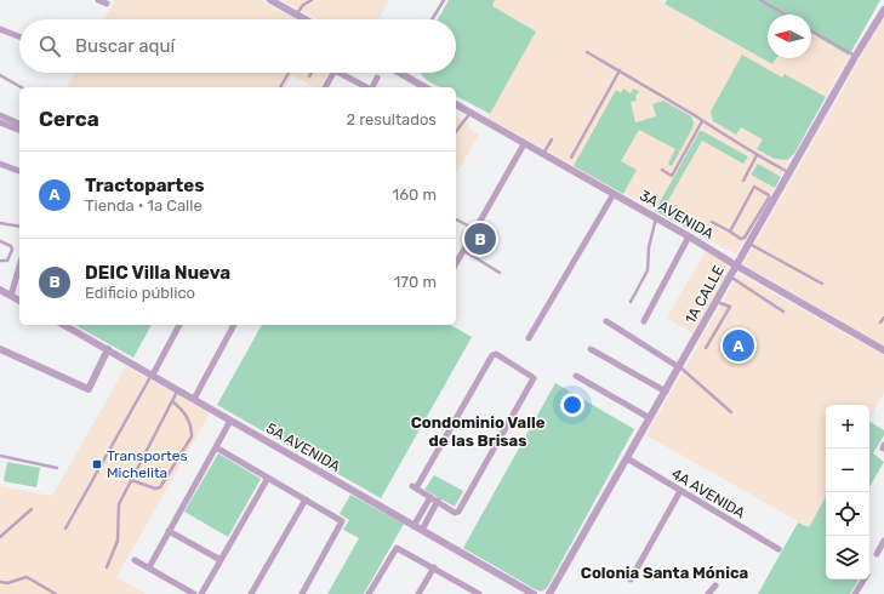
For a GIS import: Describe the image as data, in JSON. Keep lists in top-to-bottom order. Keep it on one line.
{"streets":{"street":["3A AVENIDA","1A CALLE","5A AVENIDA","4A AVENIDA"]},"crossings":[["3A AVENIDA","1A CALLE"],["1A CALLE","4A AVENIDA"]],"districts":["Condominio Valle de las Brisas","Colonia Santa Mónica"],"places":{"transit":["Transportes Michelita"]},"north":"left","page":{"search":"Buscar aquí","heading":["Cerca","2 resultados"],"list":[{"mark":"A","name":"Tractopartes","note":"Tienda · 1a Calle","value":"160 m"},{"mark":"B","name":"DEIC Villa Nueva","note":"Edificio público","value":"170 m"}],"pins":["B","A"],"map_buttons":["+","−"]}}
